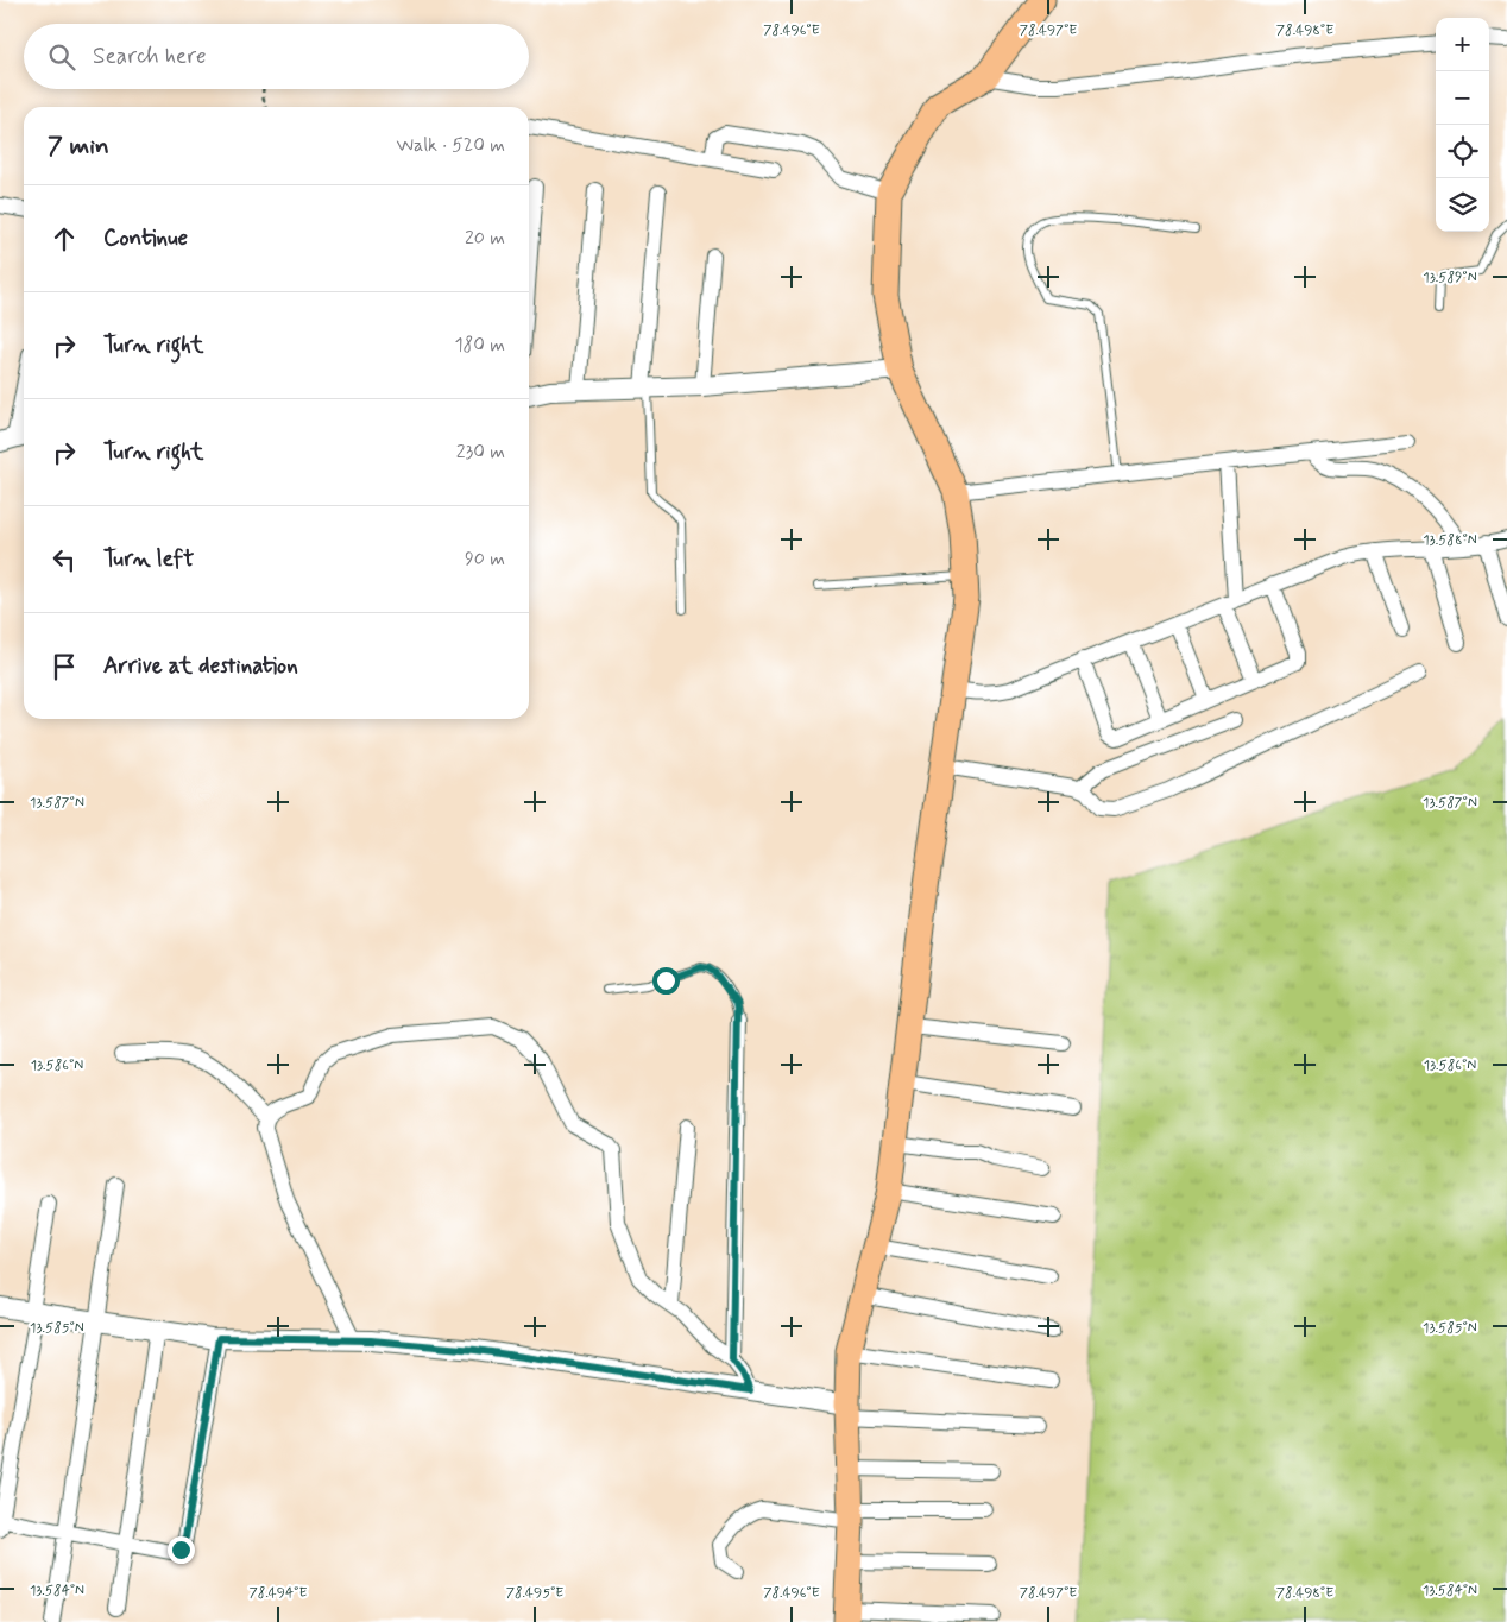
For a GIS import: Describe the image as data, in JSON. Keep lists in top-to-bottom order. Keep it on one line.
{"page":{"map_buttons":["+","−"],"search":"Search here","heading":["7 min","Walk · 520 m"],"list":[["Continue","20 m"],["Turn right","180 m"],["Turn right","230 m"],["Turn left","90 m"],"Arrive at destination"]},"coordinates":["78.496°E","78.497°E","78.498°E","13.589°N","13.588°N","13.587°N","13.586°N","13.585°N","13.584°N","78.494°E","78.495°E"]}
